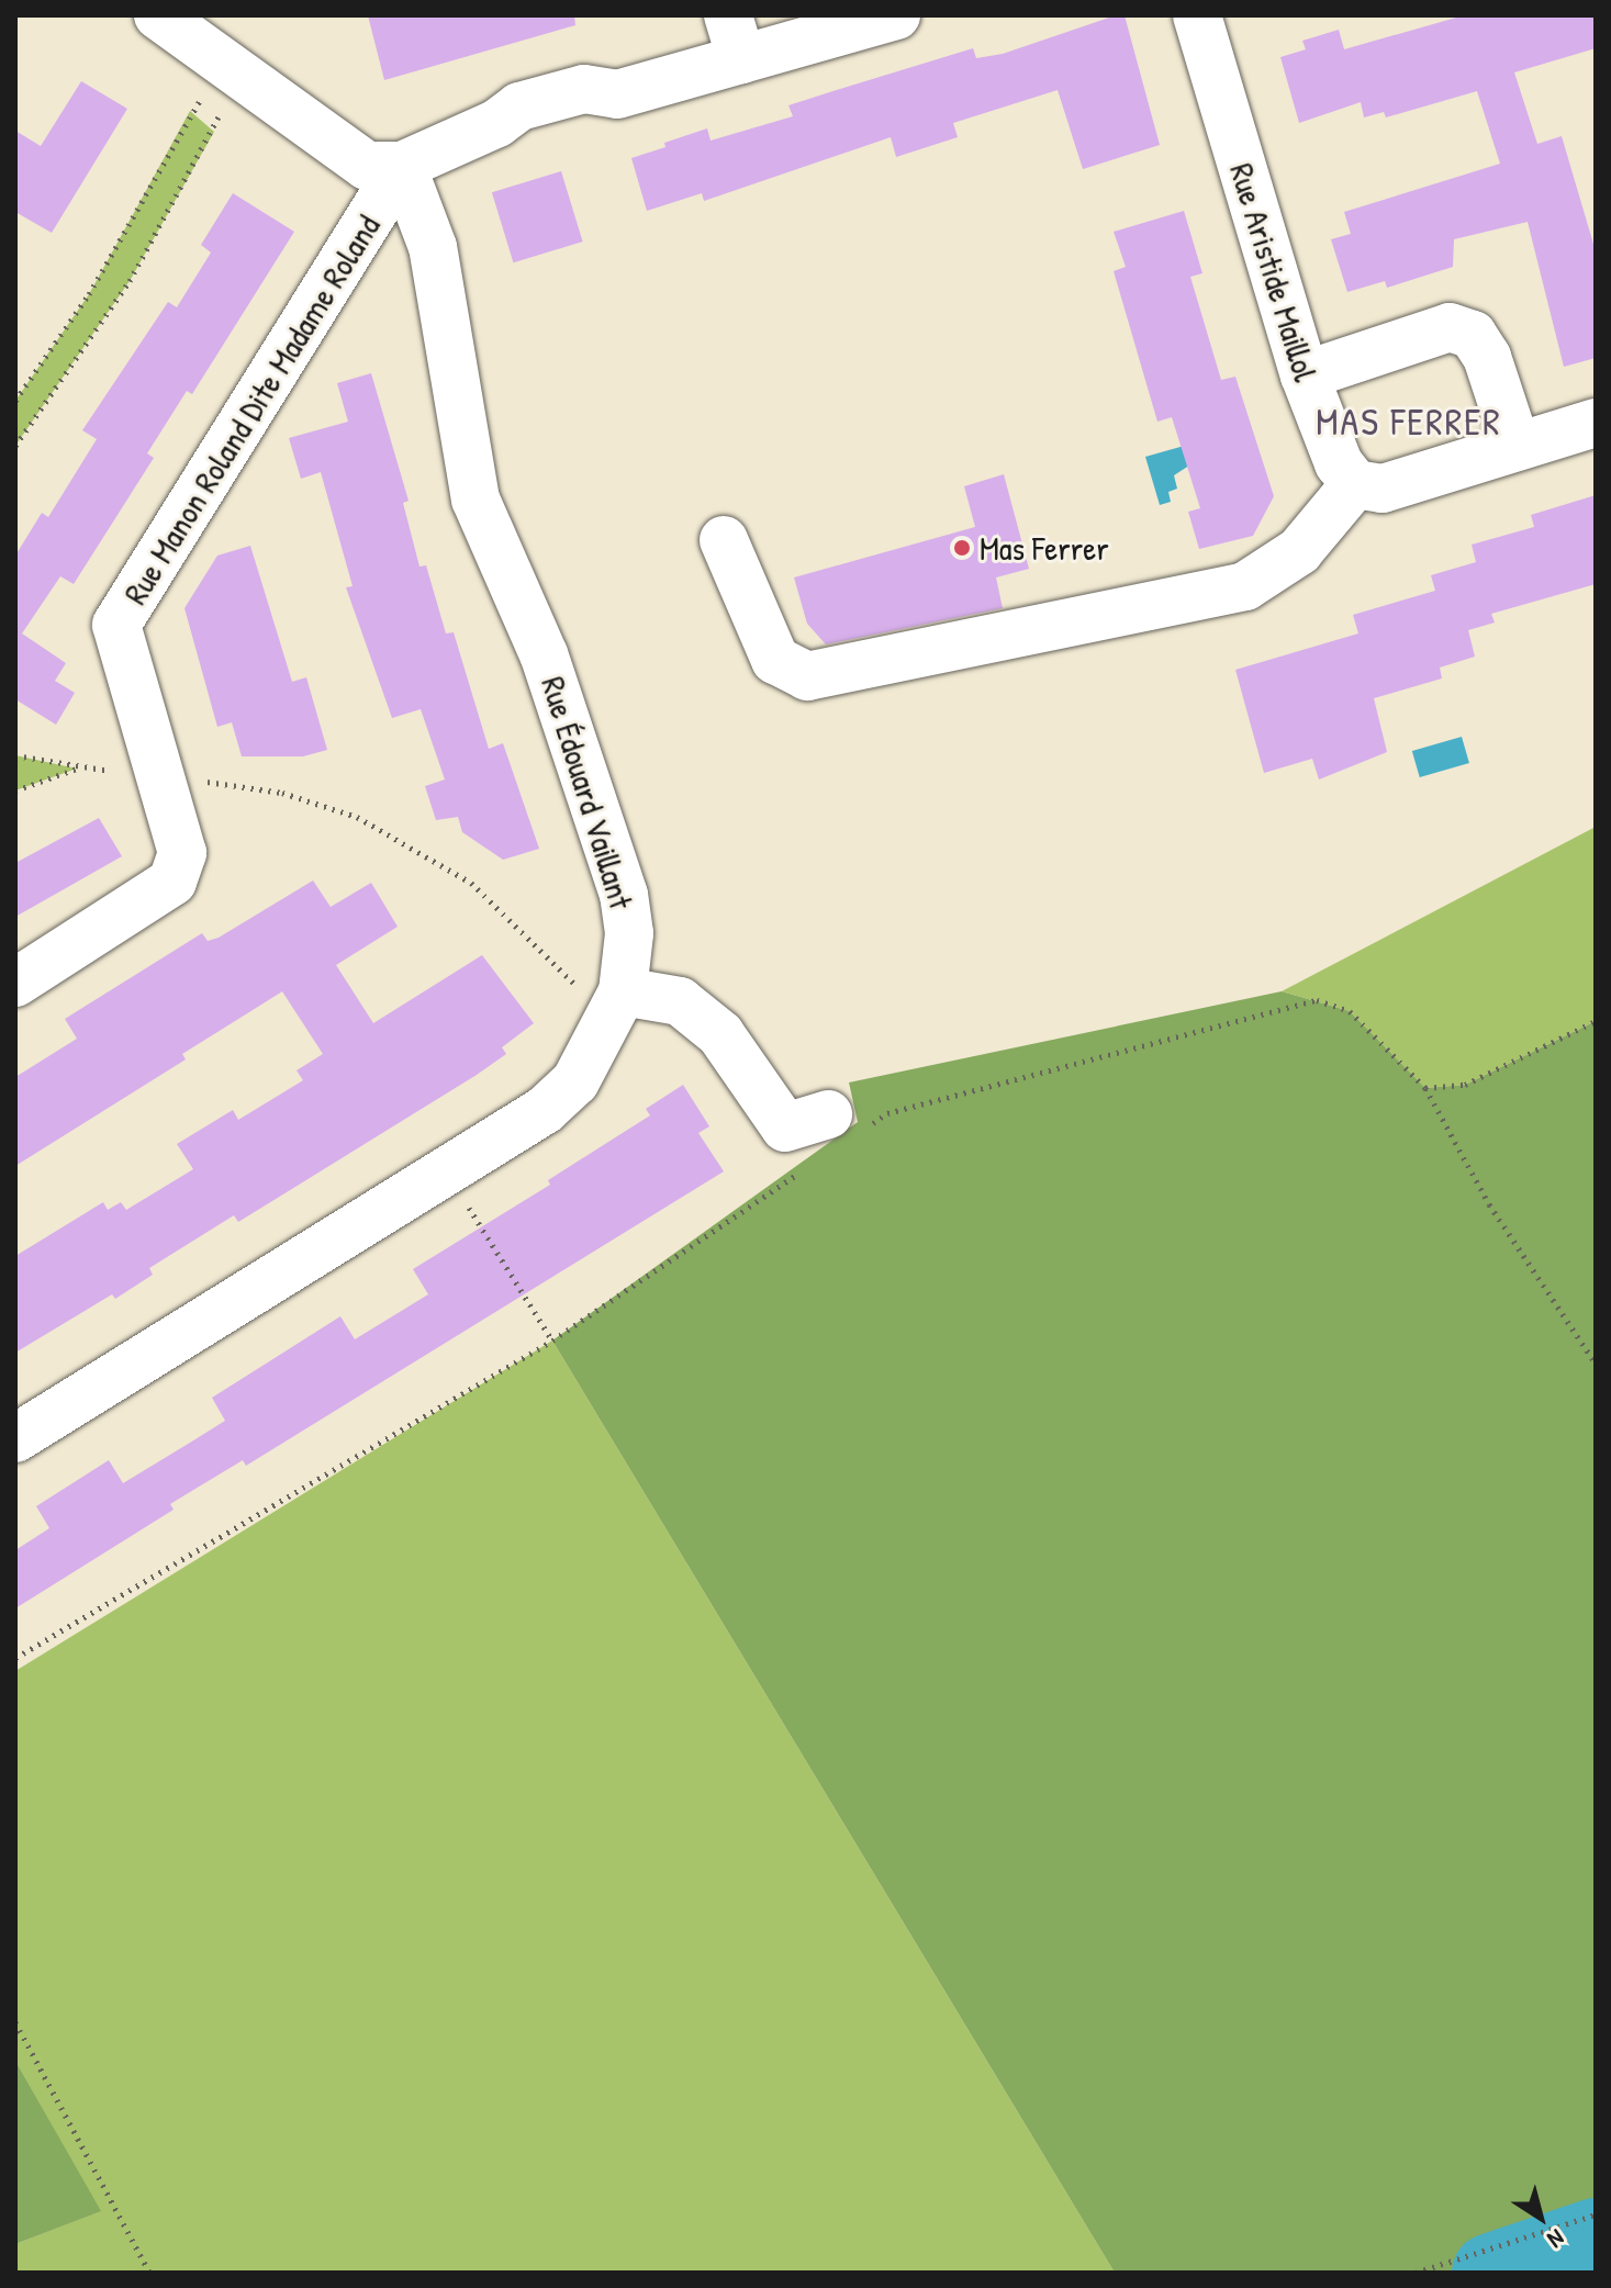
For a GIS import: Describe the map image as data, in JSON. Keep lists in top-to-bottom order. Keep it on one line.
{"streets":{"street":["Rue Aristide Maillol","Rue Manon Roland Dite Madame Roland","Rue Édouard Vaillant"]},"crossings":[["Rue Manon Roland Dite Madame Roland","Rue Édouard Vaillant"]],"districts":["MAS FERRER"],"places":["Mas Ferrer"],"north":"bottom right"}
